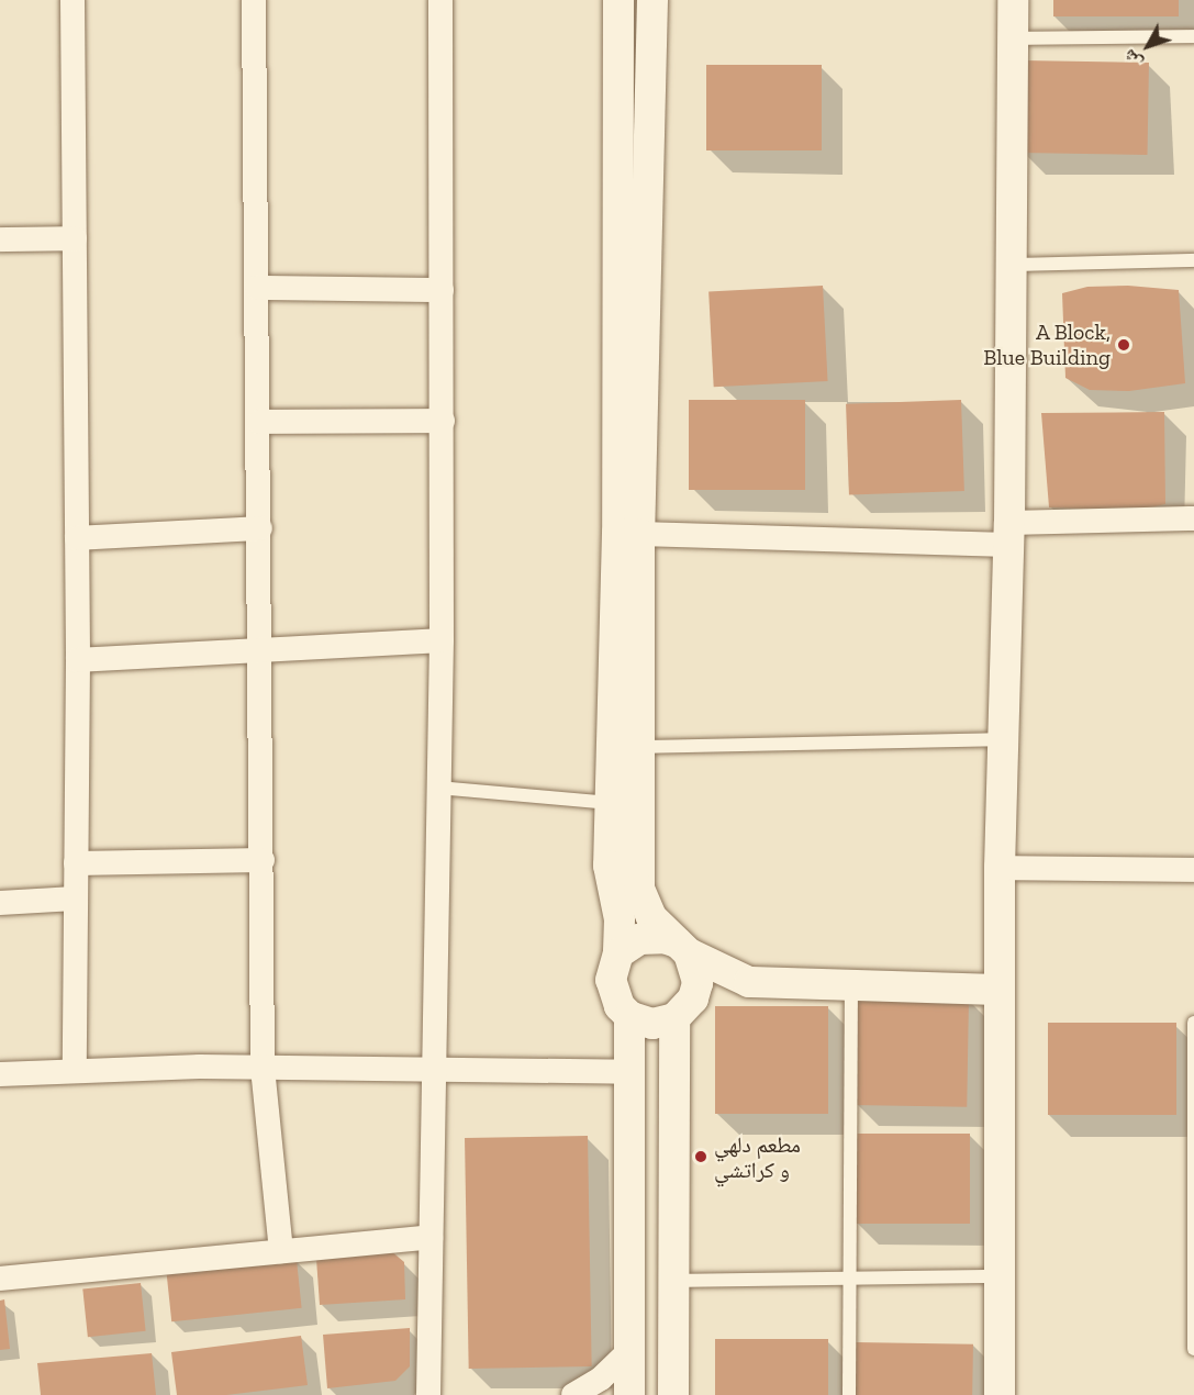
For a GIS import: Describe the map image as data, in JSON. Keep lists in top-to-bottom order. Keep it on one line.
{"places":["A Block, Blue Building","مطعم دلهي و كراتشي"],"north":"bottom left"}
